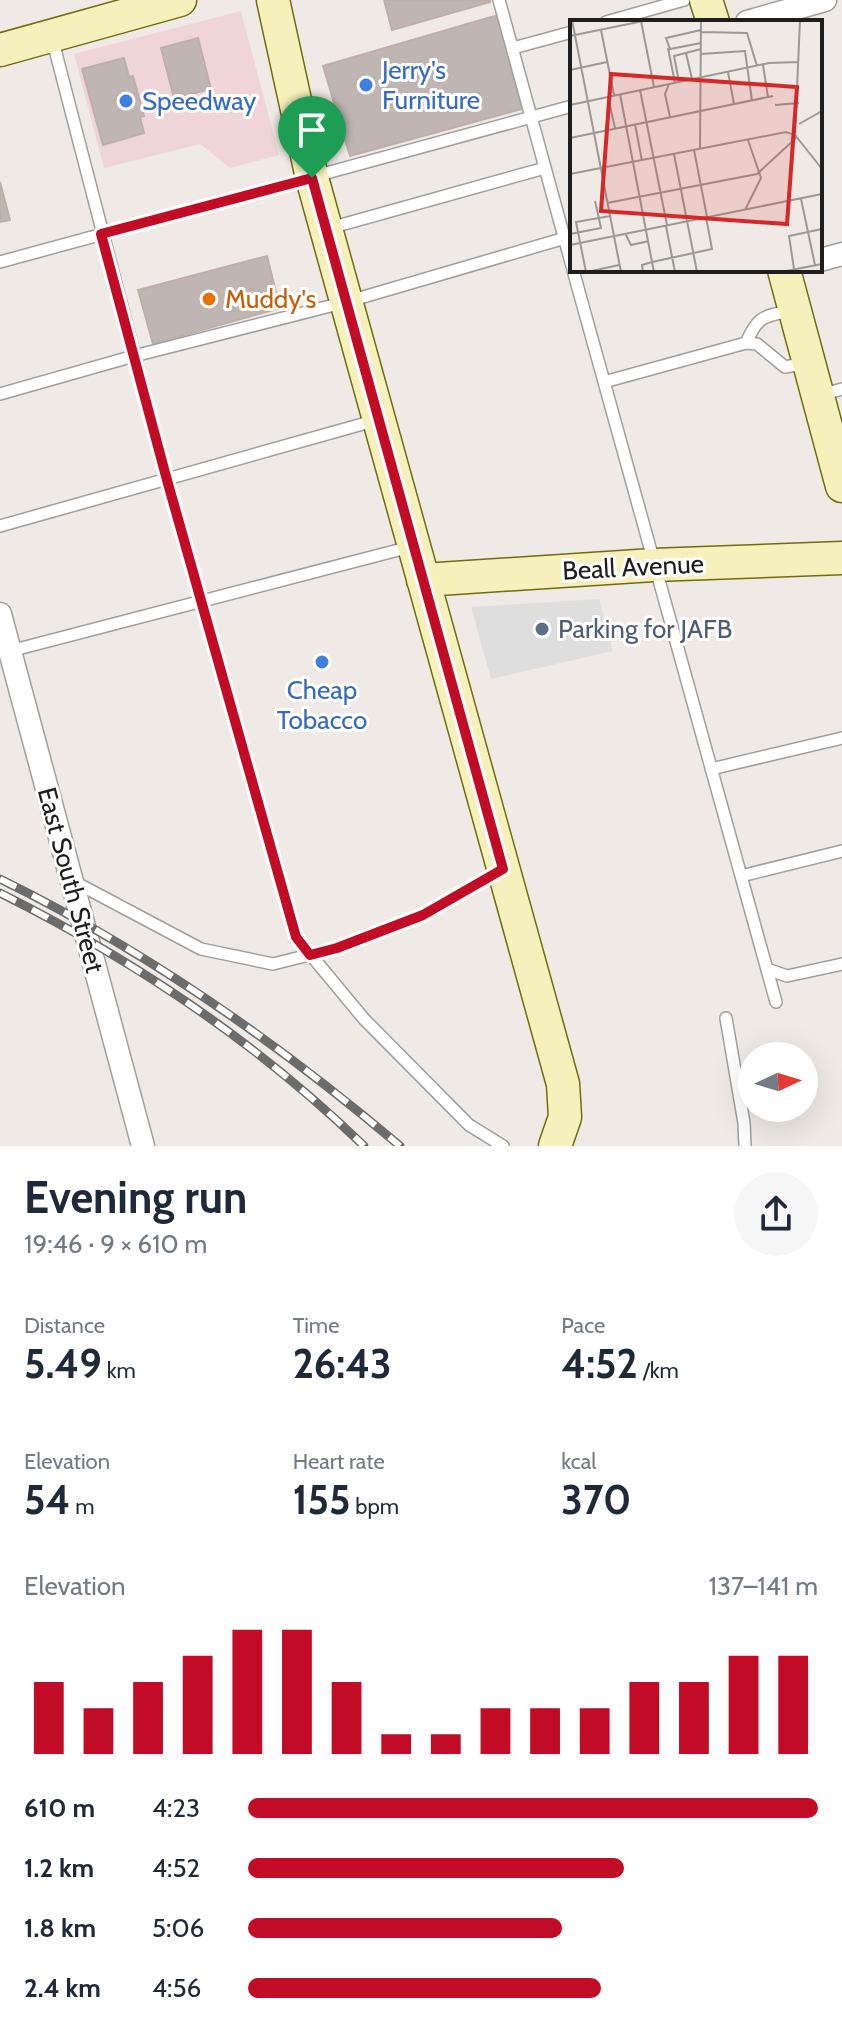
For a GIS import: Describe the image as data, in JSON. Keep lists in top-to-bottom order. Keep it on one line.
{"streets":{"main road":["Beall Avenue"],"street":["East South Street"]},"places":["Jerry's Furniture","Speedway","Muddy's","Parking for JAFB","Cheap Tobacco"],"north":"right","page":{"heading":["Evening run","19:46 · 9 × 610 m"],"stats":[["Distance","5.49 km"],["Time","26:43"],["Pace","4:52 /km"],["Elevation","54 m"],["Heart rate","155 bpm"],["kcal","370"]],"chart":["Elevation","137–141 m"],"list":[{"name":"610 m","note":"4:23"},{"name":"1.2 km","note":"4:52"},{"name":"1.8 km","note":"5:06"},{"name":"2.4 km","note":"4:56"}]}}
